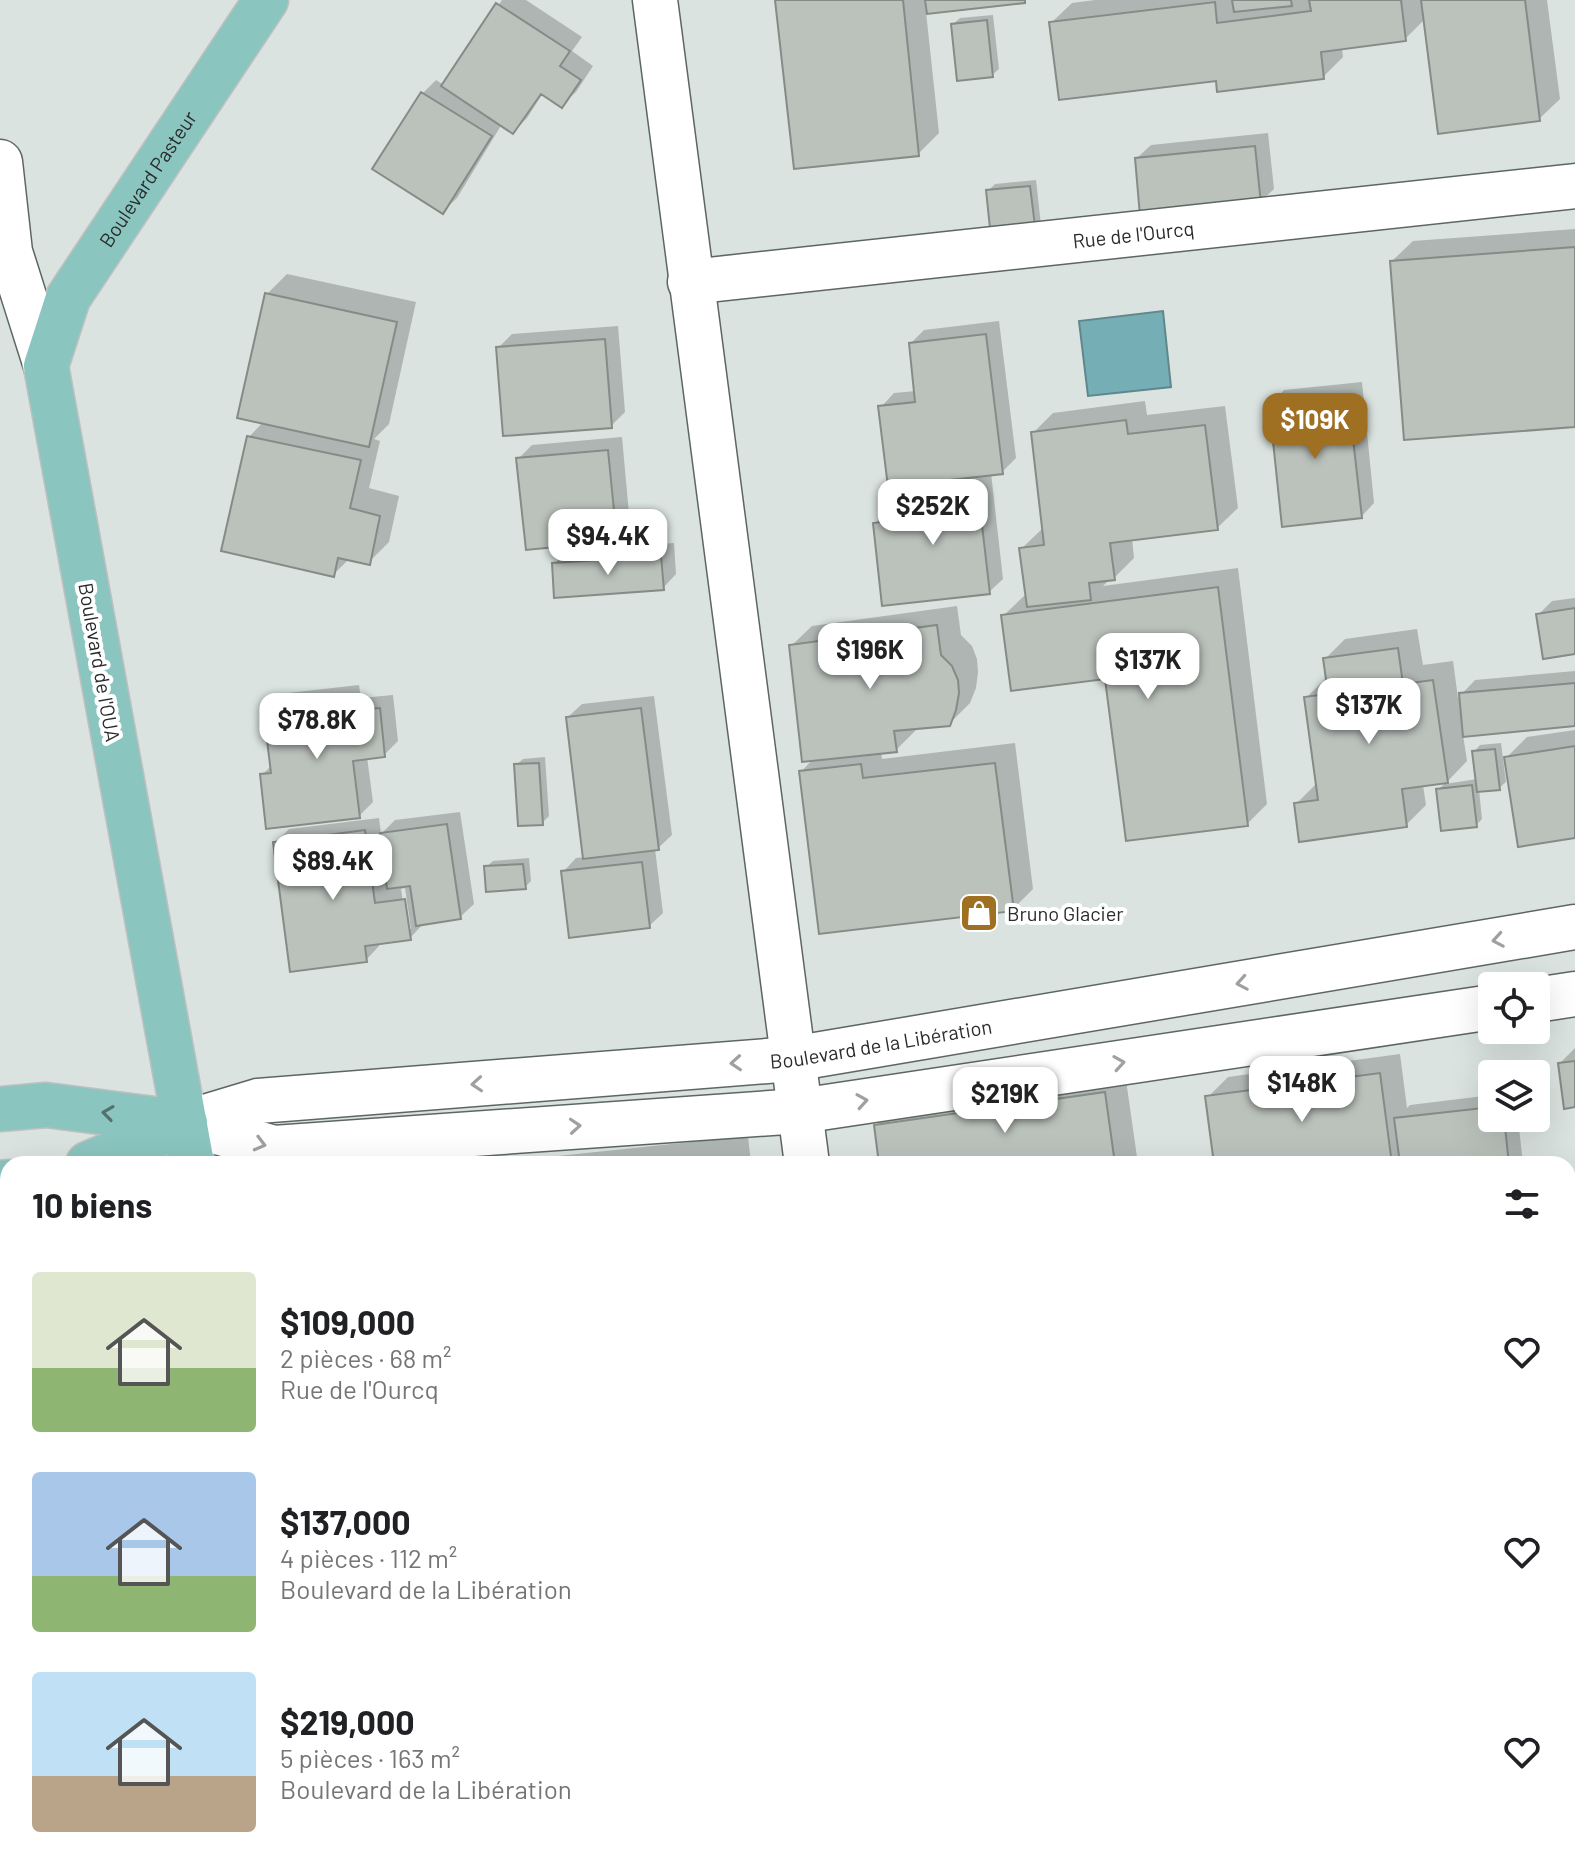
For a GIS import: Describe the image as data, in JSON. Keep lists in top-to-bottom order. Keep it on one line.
{"streets":{"main road":["Boulevard Pasteur","Boulevard de l'OUA","Boulevard de la Libération"],"street":["Rue de l'Ourcq"]},"crossings":[["Boulevard Pasteur","Boulevard de l'OUA"],["Boulevard de l'OUA","Boulevard de la Libération"]],"places":{"shop":["Bruno Glacier"]},"page":{"price":["$109K","$252K","$94.4K","$196K","$137K","$137K","$78.8K","$89.4K","$148K","$219K"],"heading":"10 biens","list":[{"name":"$109,000","note":"2 pièces · 68 m² · Rue de l'Ourcq"},{"name":"$137,000","note":"4 pièces · 112 m² · Boulevard de la Libération"},{"name":"$219,000","note":"5 pièces · 163 m² · Boulevard de la Libération"}]}}
